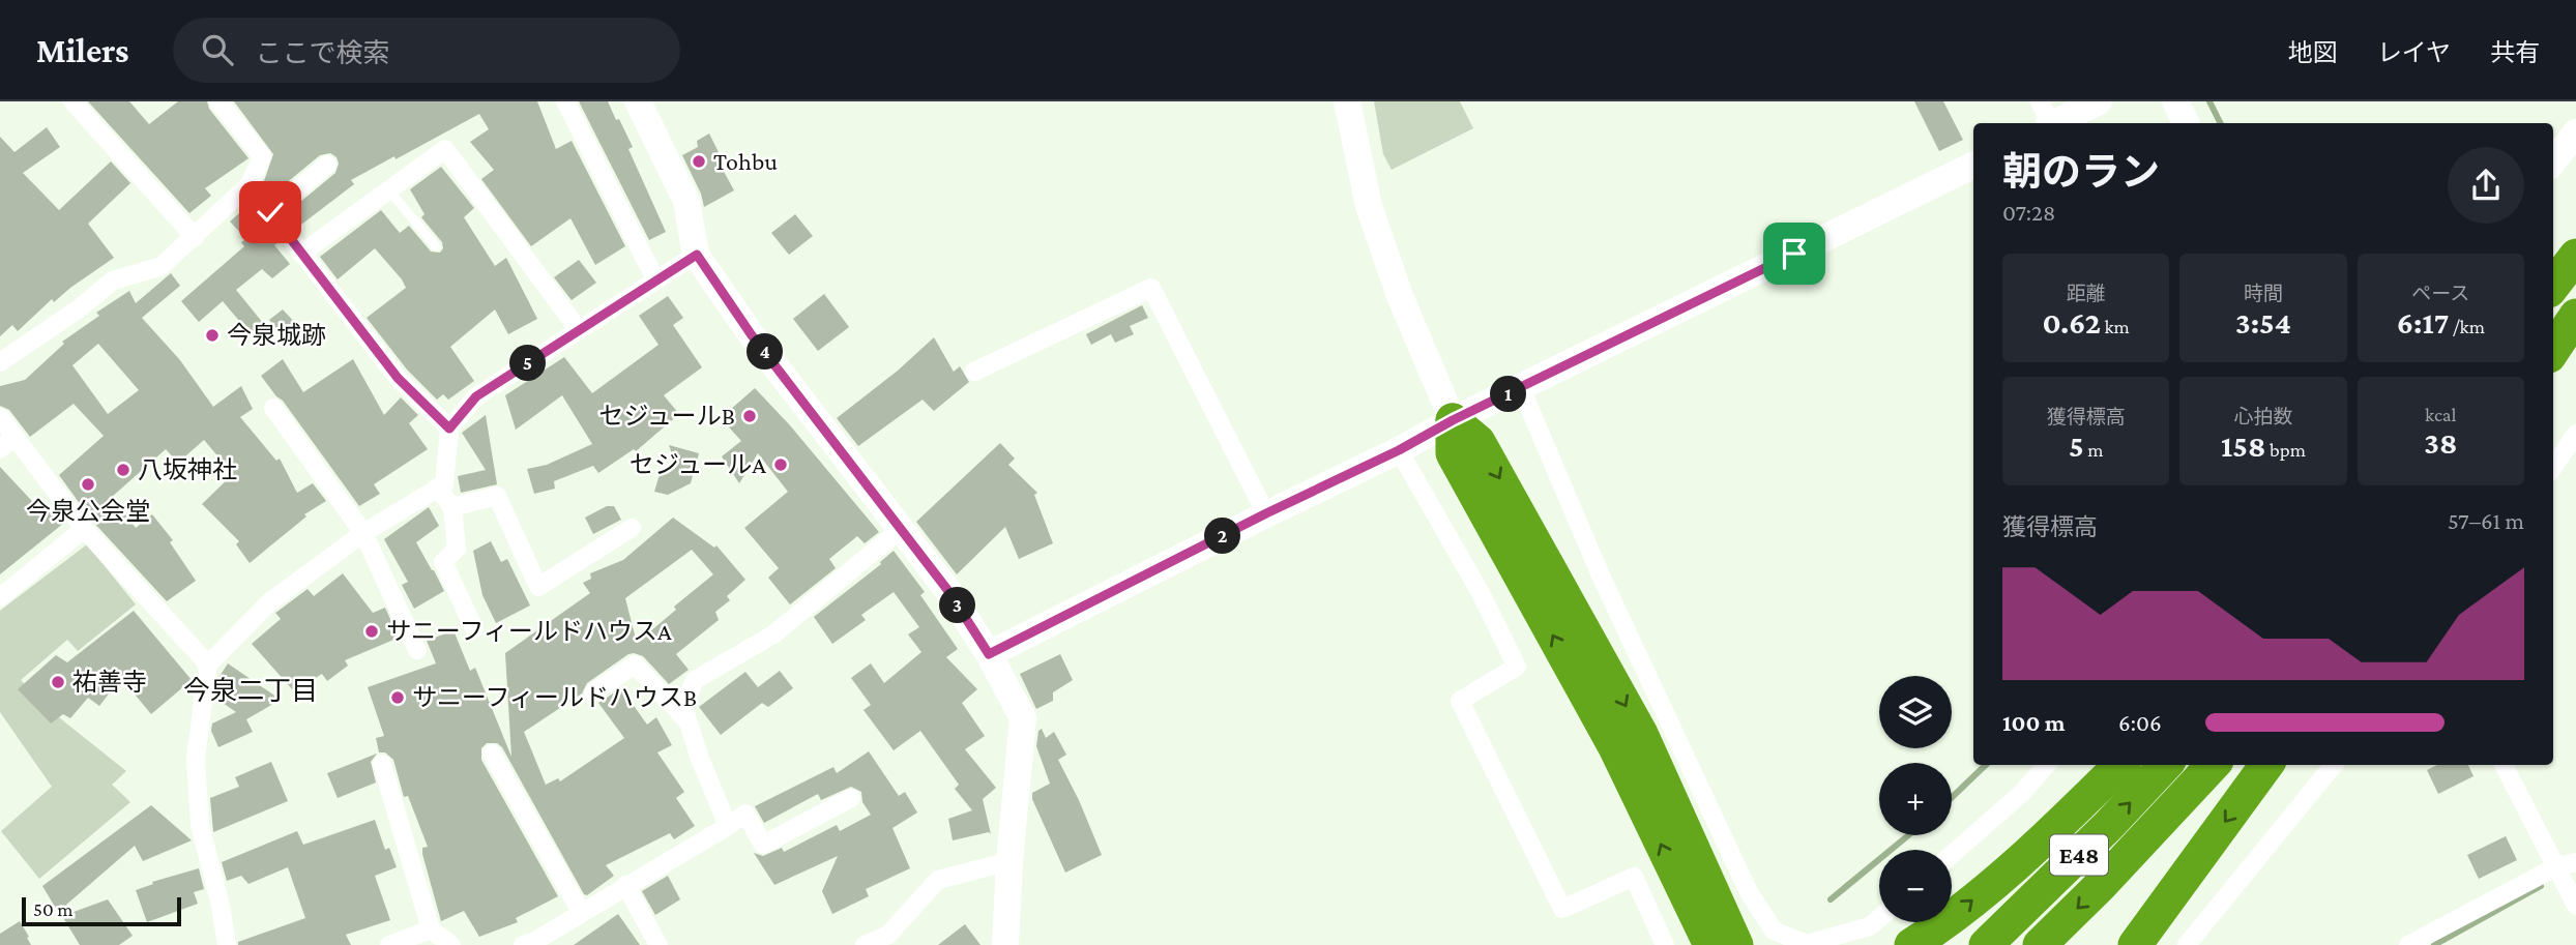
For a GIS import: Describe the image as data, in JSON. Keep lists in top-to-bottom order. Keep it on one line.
{"streets":{"highway":["E48"]},"districts":["今泉二丁目"],"places":["Tohbu","今泉城跡","セジュールB","セジュールA","八坂神社","今泉公会堂","サニーフィールドハウスA","祐善寺","サニーフィールドハウスB"],"scale_bar":"50 m","page":{"header":"Milers","search":"ここで検索","nav":["地図","レイヤ","共有"],"heading":["朝のラン","07:28"],"stats":[["距離","0.62 km"],["時間","3:54"],["ペース","6:17 /km"],["獲得標高","5 m"],["心拍数","158 bpm"],["kcal","38"]],"pins":["4","5","1","2","3"],"chart":["獲得標高","57–61 m"],"map_buttons":["+","−"],"list":[{"name":"100 m","note":"6:06"}],"scale":"50 m"}}
